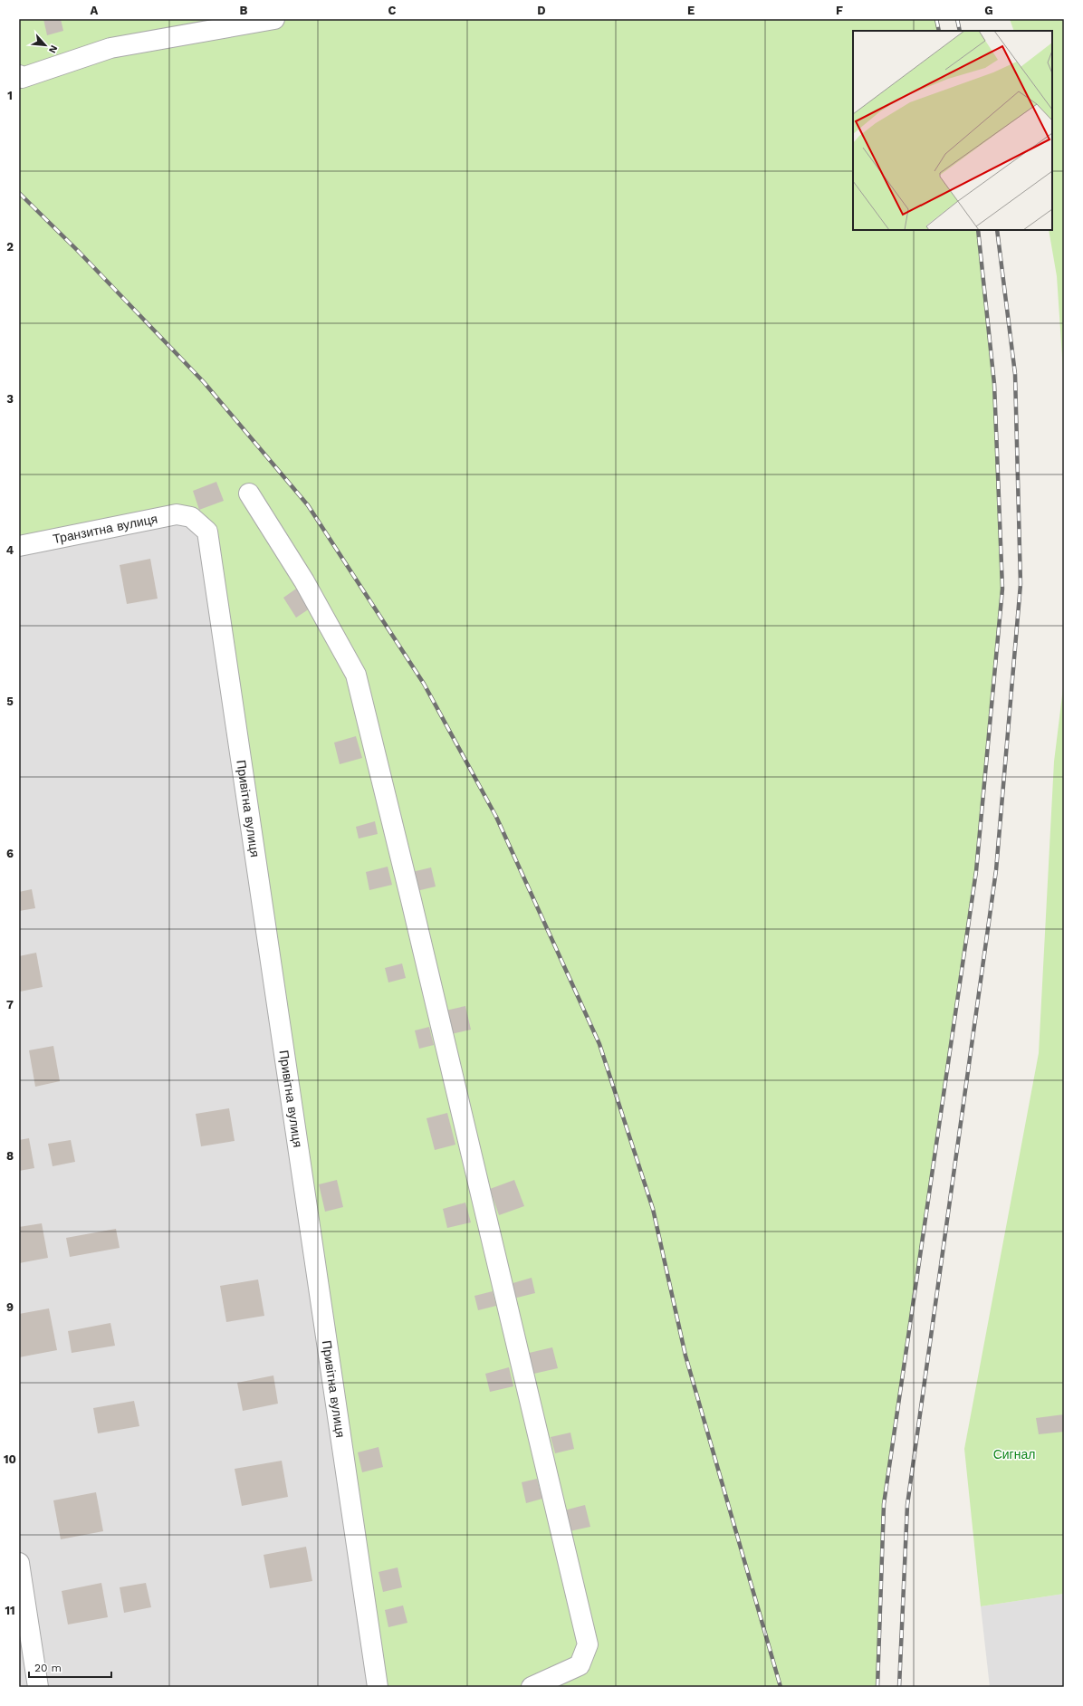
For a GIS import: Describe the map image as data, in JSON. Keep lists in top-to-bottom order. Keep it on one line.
{"streets":{"street":["Транзитна вулиця","Привітна вулиця"]},"crossings":[["Транзитна вулиця","Привітна вулиця"]],"parks":["Сигнал"],"scale_bar":"20 m","north":"bottom right","grid":{"columns":["A","B","C","D","E","F","G"],"rows":["1","2","3","4","5","6","7","8","9","10","11"]}}
